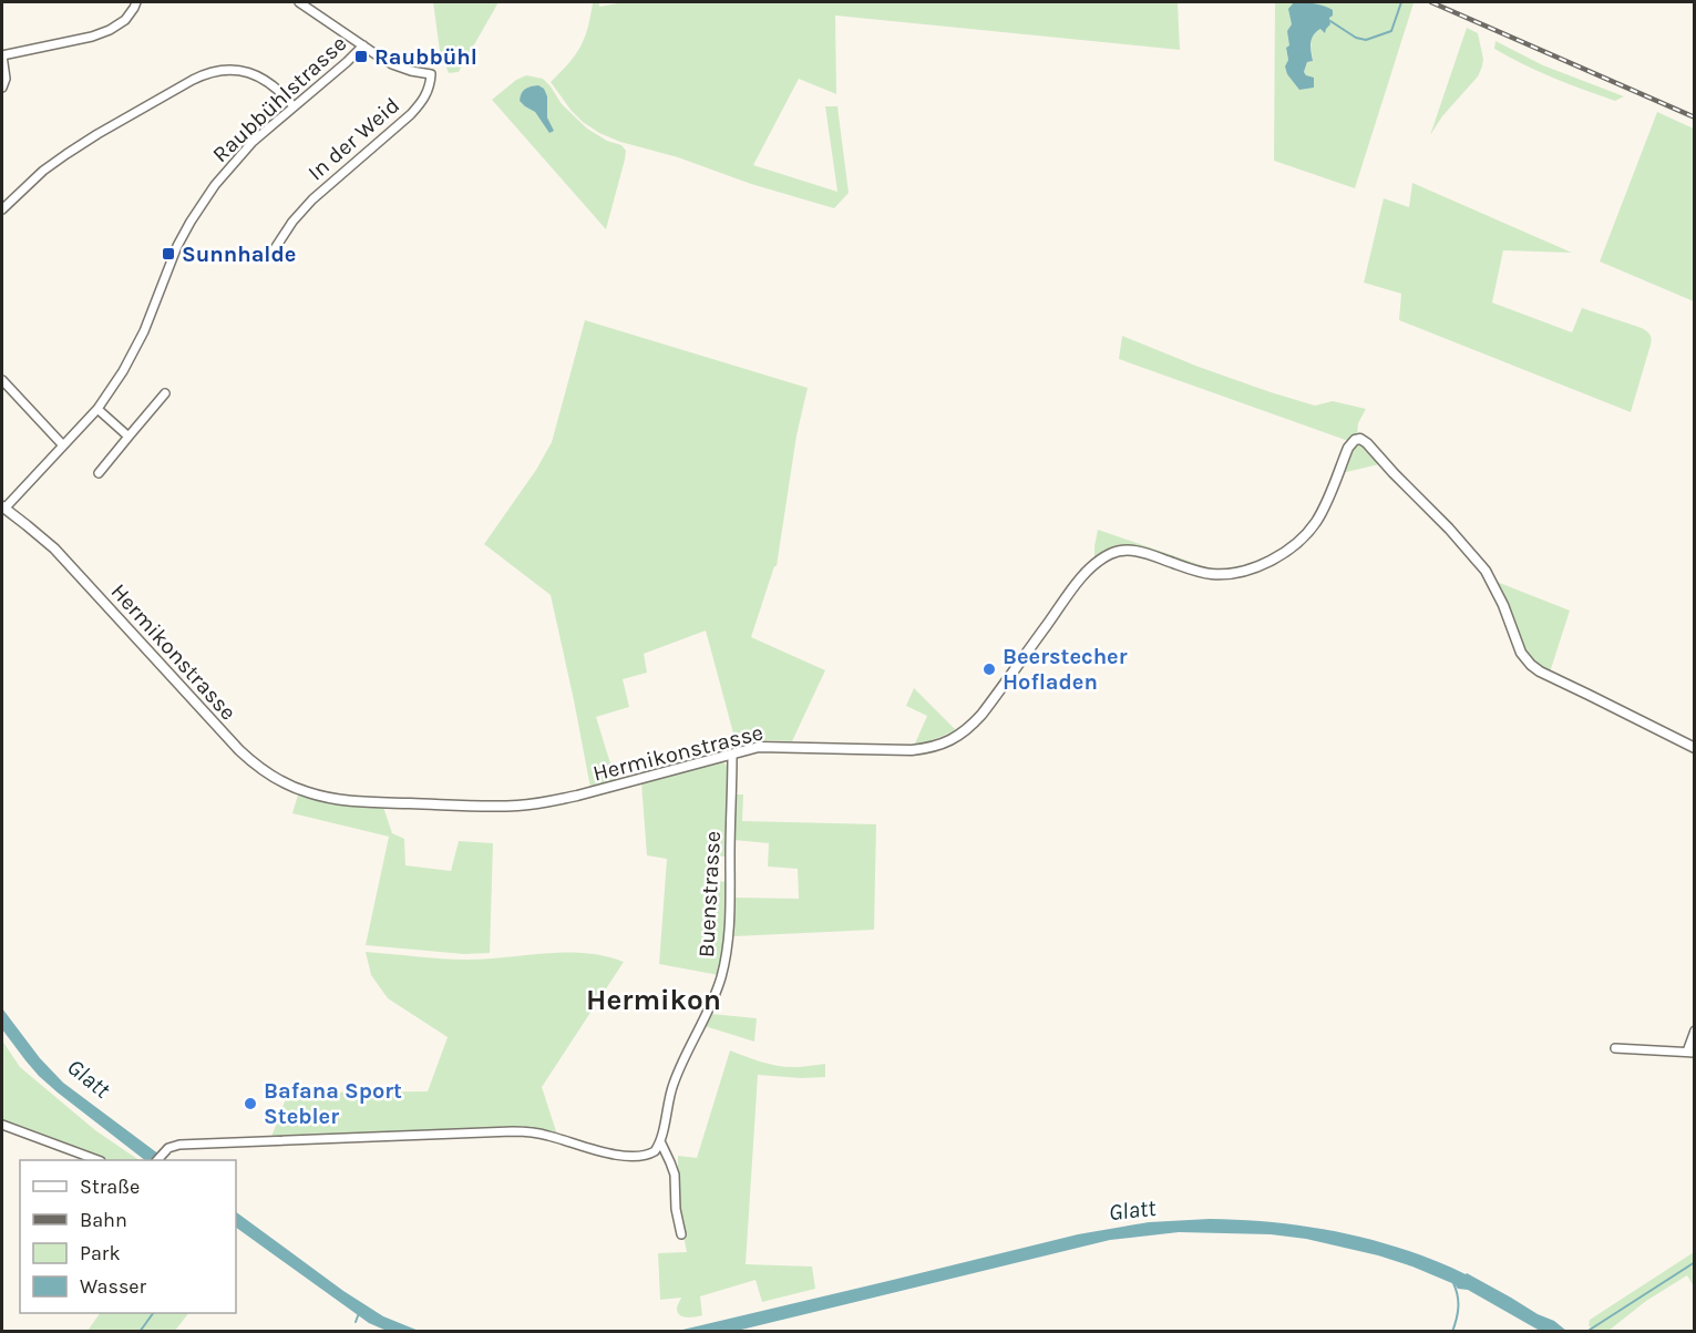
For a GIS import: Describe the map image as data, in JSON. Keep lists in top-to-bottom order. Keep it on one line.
{"streets":{"street":["Raubbühlstrasse","In der Weid","Hermikonstrasse","Buenstrasse"]},"crossings":[["Raubbühlstrasse","In der Weid"],["Raubbühlstrasse","Hermikonstrasse"],["Hermikonstrasse","Buenstrasse"]],"districts":["Hermikon"],"water":["Glatt"],"places":{"transit":["Raubbühl","Sunnhalde"],"other":["Beerstecher Hofladen","Bafana Sport Stebler"]},"legend":["Straße","Bahn","Park","Wasser"]}
